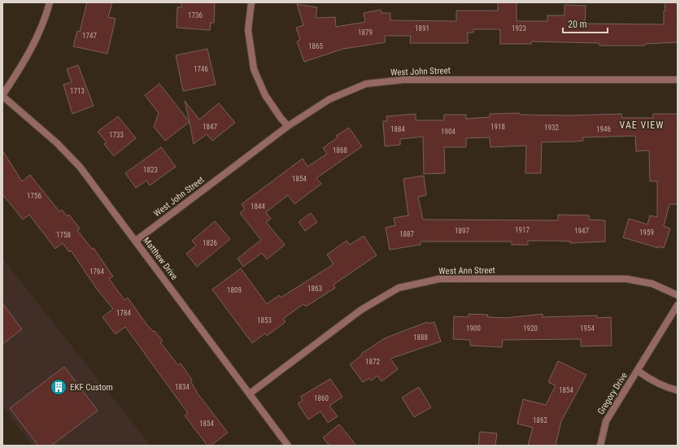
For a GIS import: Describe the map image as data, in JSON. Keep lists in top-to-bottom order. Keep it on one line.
{"streets":{"street":["West John Street","Matthew Drive","West Ann Street","Gregory Drive"]},"crossings":[["West John Street","Matthew Drive"],["Matthew Drive","West Ann Street"]],"districts":["VAE VIEW"],"places":{"building":["EKF Custom"]},"house_numbers":["1736","1891","1923","1879","1747","1865","1746","1713","1847","1918","1932","1884","1946","1904","1733","1868","1823","1854","1756","1844","1917","1897","1947","1959","1887","1758","1826","1764","1863","1809","1784","1853","1900","1920","1954","1888","1872","1834","1854","1860","1862","1854"],"scale_bar":"20 m"}
